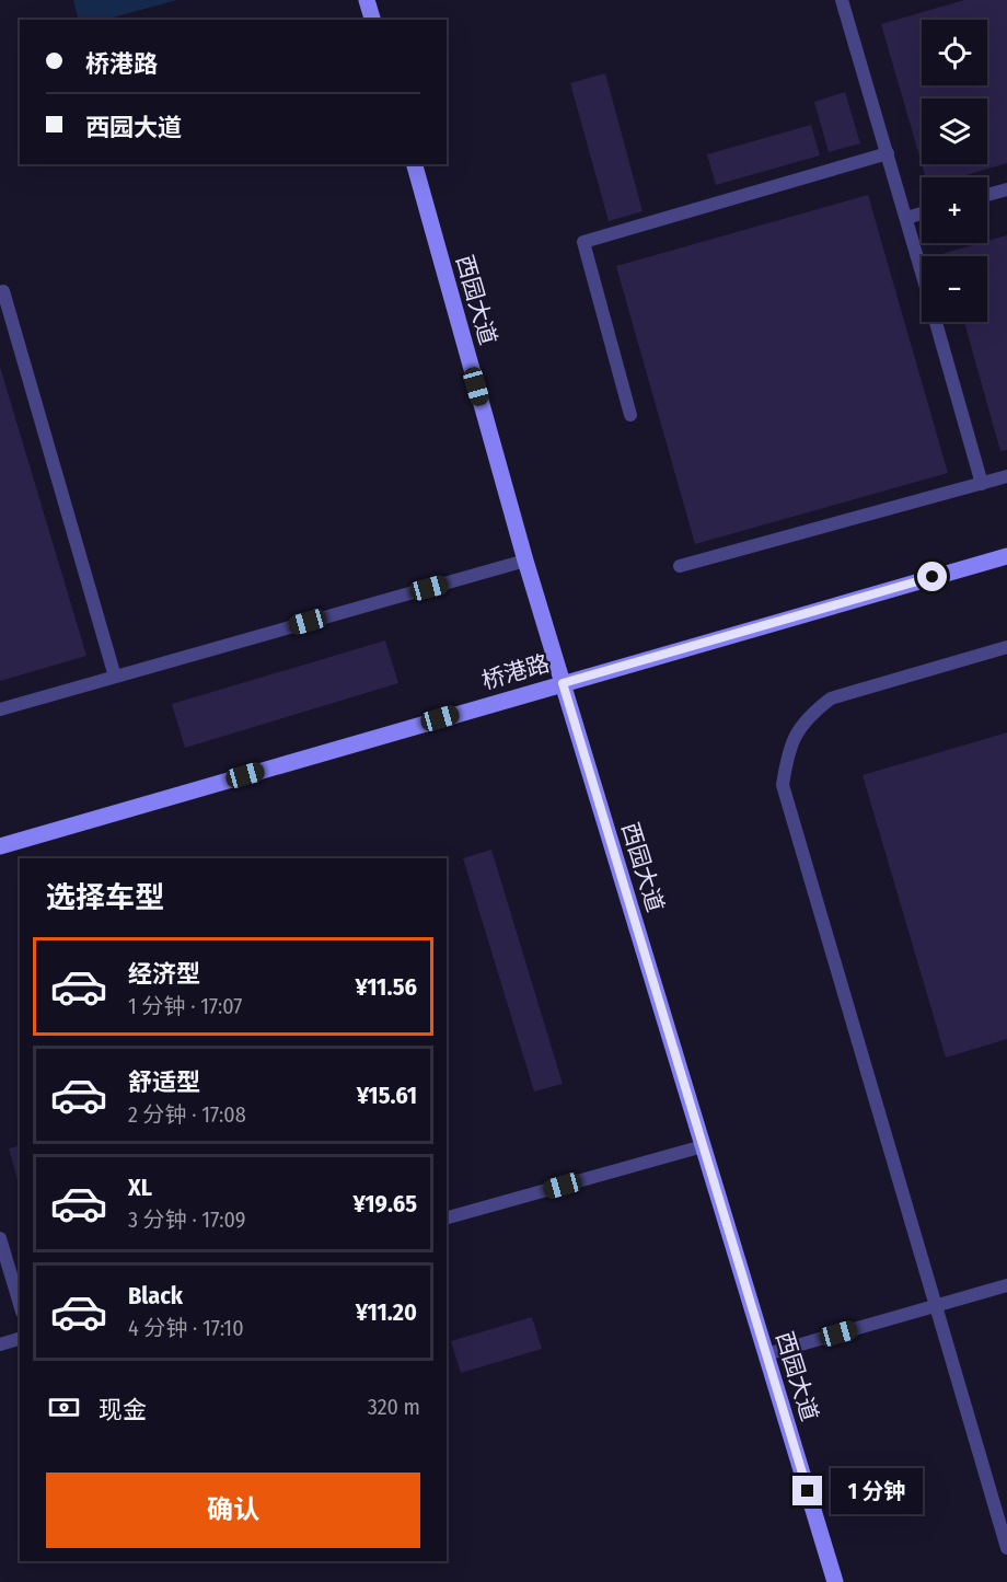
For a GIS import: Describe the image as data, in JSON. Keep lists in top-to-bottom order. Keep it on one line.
{"streets":{"street":["西园大道","桥港路"]},"crossings":[["西园大道","桥港路"]],"page":{"map_buttons":["+","−"],"banner":["桥港路","西园大道"],"heading":"选择车型","list":[{"name":"经济型","note":"1 分钟 · 17:07","value":"¥11.56"},{"name":"舒适型","note":"2 分钟 · 17:08","value":"¥15.61"},{"name":"XL","note":"3 分钟 · 17:09","value":"¥19.65"},{"name":"Black","note":"4 分钟 · 17:10","value":"¥11.20"}],"pay":["现金","320 m"],"buttons":"确认","bubble":"1 分钟"}}
